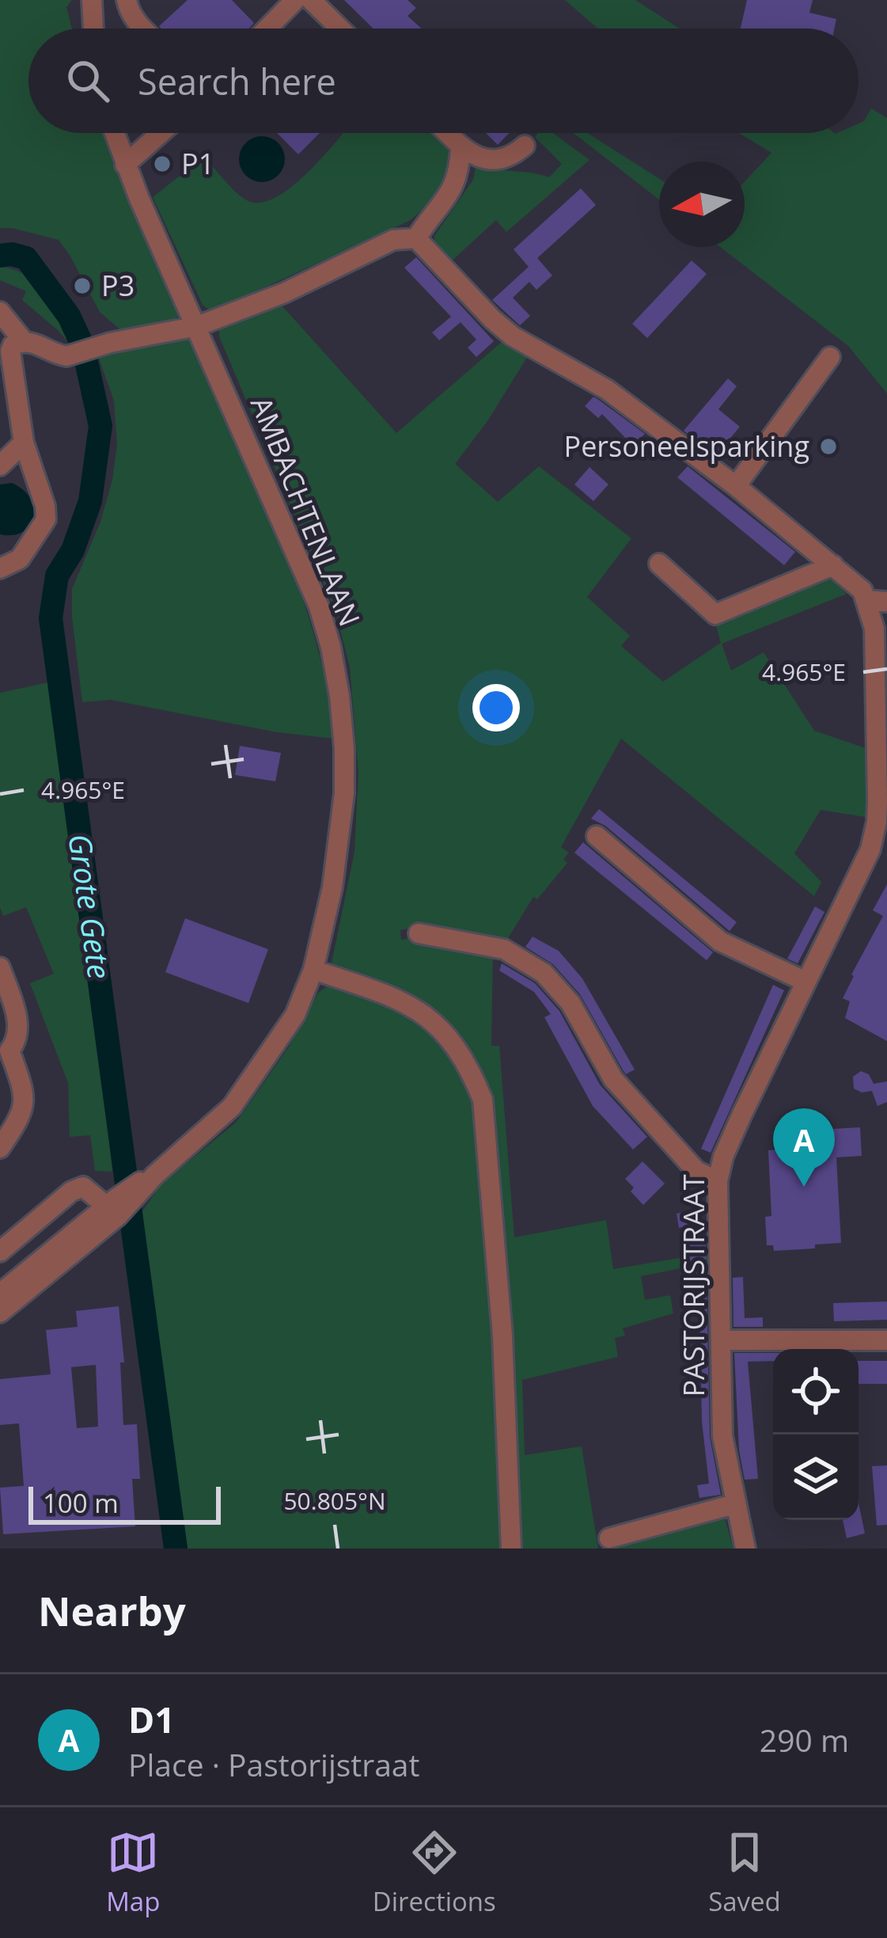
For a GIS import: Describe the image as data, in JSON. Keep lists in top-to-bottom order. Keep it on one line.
{"streets":{"street":["AMBACHTENLAAN","PASTORIJSTRAAT"]},"water":["Grote Gete"],"places":["P1","P3","Personeelsparking"],"scale_bar":"100 m","north":"left","page":{"search":"Search here","pins":"A","scale":"100 m","heading":"Nearby","list":[{"mark":"A","name":"D1","note":"Place · Pastorijstraat","value":"290 m"}],"nav":["Map","Directions","Saved"]},"coordinates":["4.965°E","50.805°N"]}
